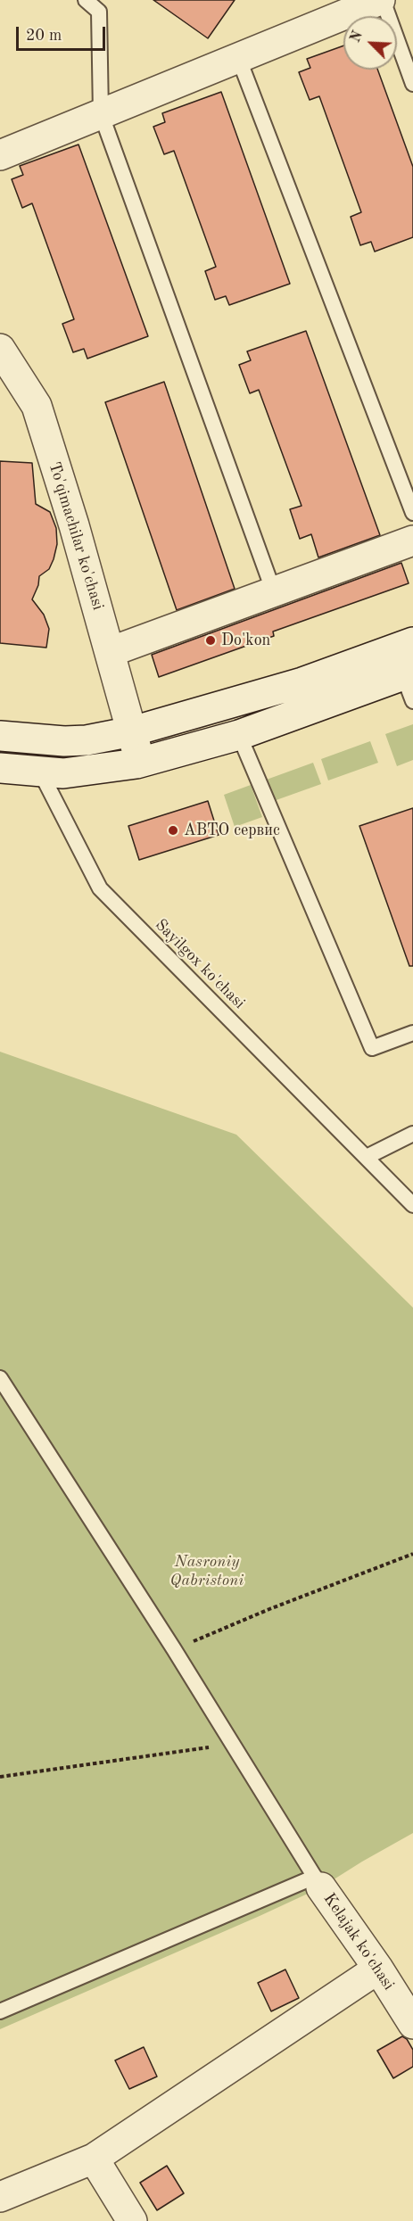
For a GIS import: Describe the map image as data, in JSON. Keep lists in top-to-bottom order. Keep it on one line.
{"streets":{"street":["To'qimachilar ko'chasi","Kelajak ko'chasi"],"lane":["Sayilgox ko'chasi"]},"parks":["Nasroniy Qabristoni"],"places":["Do'kon","АВТО сервис"],"scale_bar":"20 m","north":"top left"}
